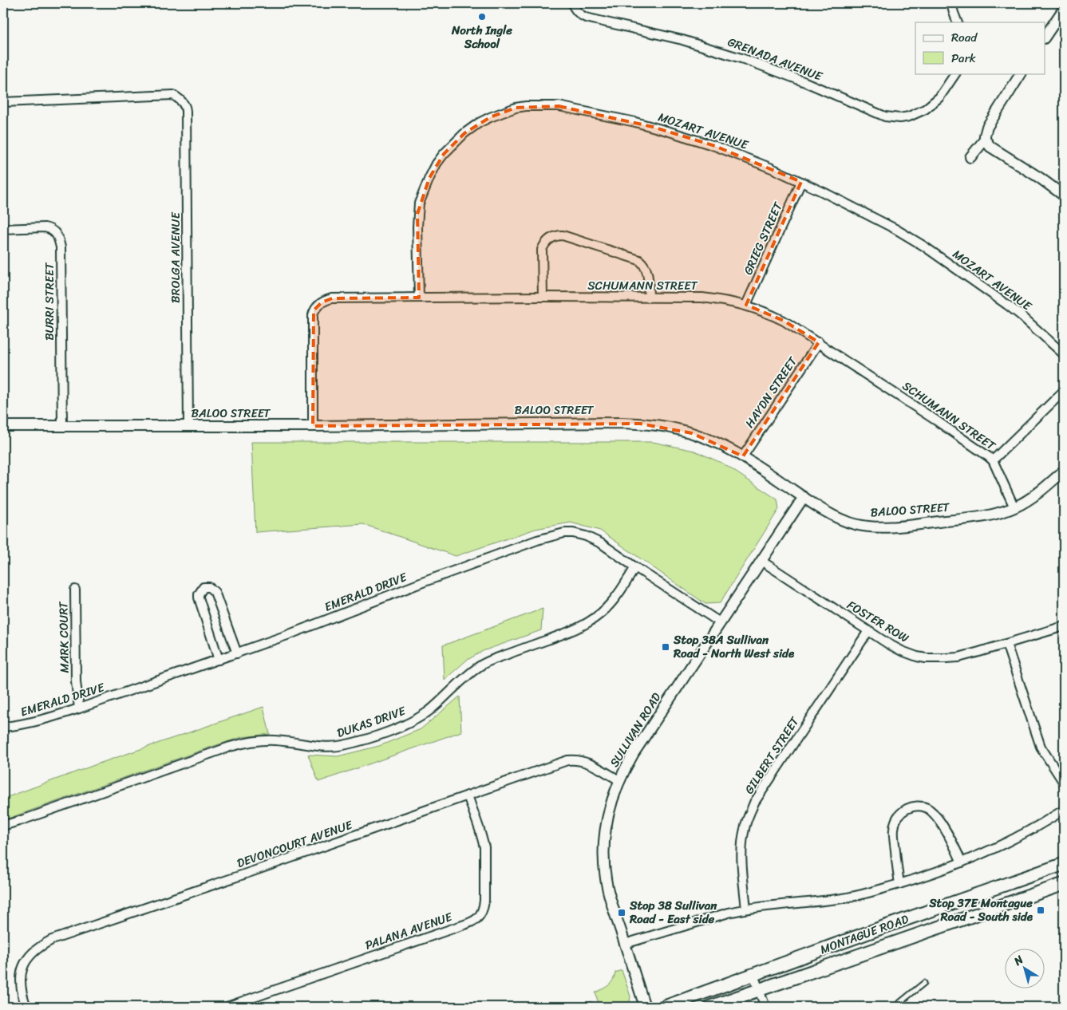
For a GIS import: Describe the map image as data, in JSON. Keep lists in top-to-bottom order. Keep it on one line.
{"streets":{"main road":["MONTAGUE ROAD"],"street":["GRENADA AVENUE","MOZART AVENUE","GRIEG STREET","BROLGA AVENUE","SCHUMANN STREET","BURRI STREET","HAYDN STREET","BALOO STREET","EMERALD DRIVE","FOSTER ROW","MARK COURT","DUKAS DRIVE","SULLIVAN ROAD","GILBERT STREET","DEVONCOURT AVENUE","PALANA AVENUE"]},"crossings":[["MOZART AVENUE","GRIEG STREET"],["MOZART AVENUE","SCHUMANN STREET"],["GRIEG STREET","SCHUMANN STREET"],["BROLGA AVENUE","BALOO STREET"],["SCHUMANN STREET","HAYDN STREET"],["SCHUMANN STREET","BALOO STREET"],["BURRI STREET","BALOO STREET"],["HAYDN STREET","BALOO STREET"],["BALOO STREET","SULLIVAN ROAD"],["EMERALD DRIVE","MARK COURT"],["EMERALD DRIVE","DUKAS DRIVE"],["EMERALD DRIVE","SULLIVAN ROAD"],["FOSTER ROW","SULLIVAN ROAD"],["FOSTER ROW","GILBERT STREET"],["SULLIVAN ROAD","DEVONCOURT AVENUE"],["DEVONCOURT AVENUE","PALANA AVENUE"]],"places":{"other":["North Ingle School"],"transit":["Stop 38A Sullivan Road - North West side","Stop 37E Montague Road - South side","Stop 38 Sullivan Road - East side"]},"legend":["Road","Park"],"north":"top left"}
